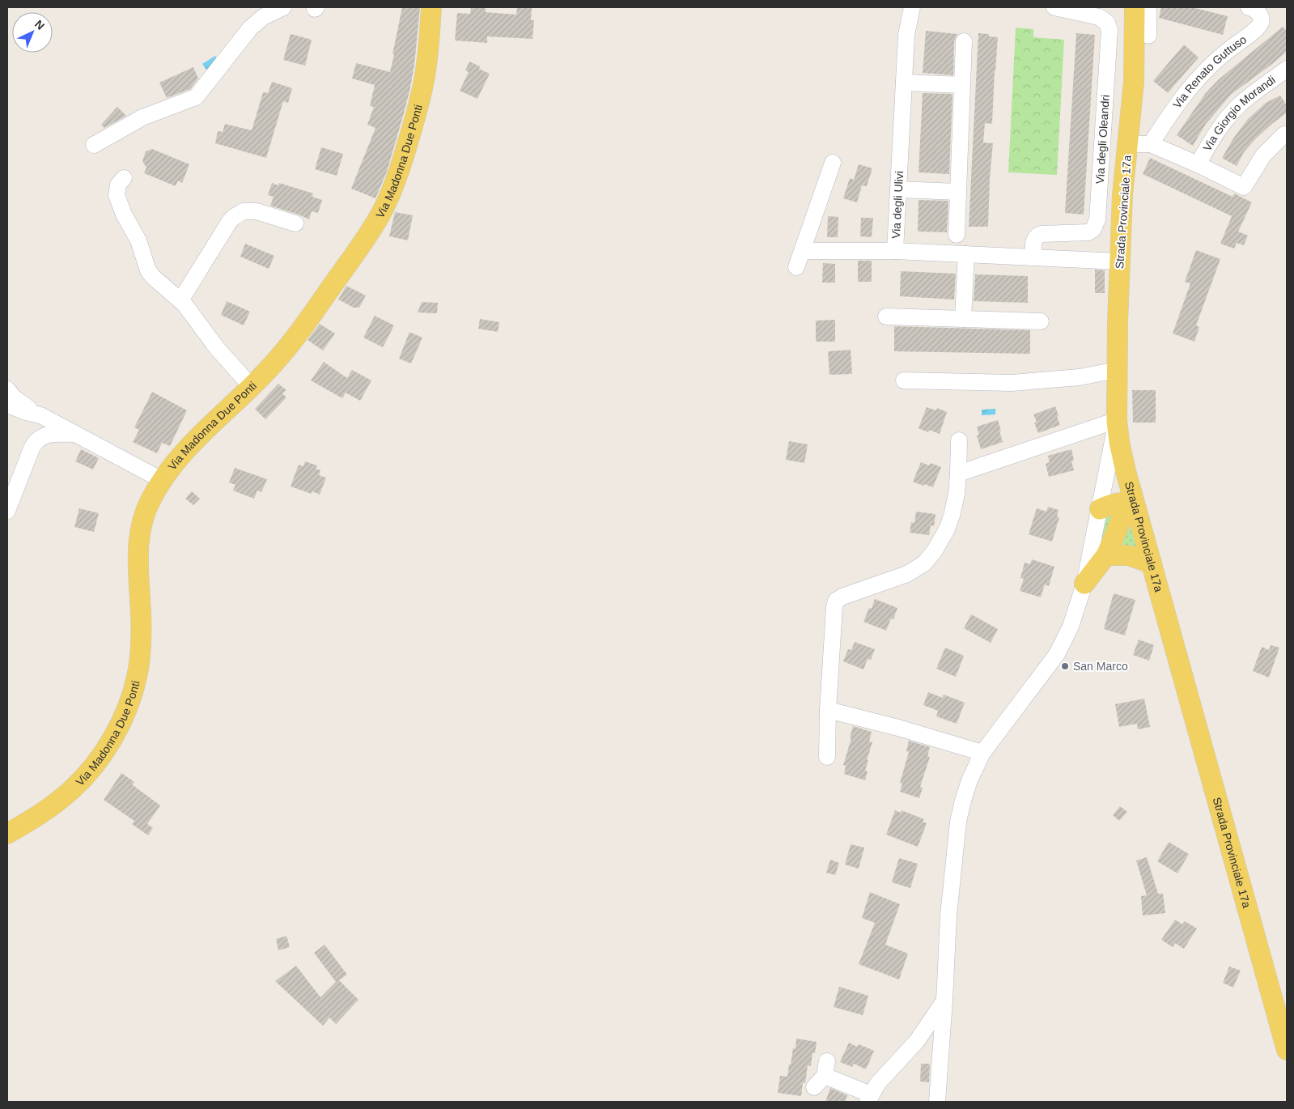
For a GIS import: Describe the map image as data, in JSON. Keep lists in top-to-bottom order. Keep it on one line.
{"streets":{"main road":["Via Madonna Due Ponti","Strada Provinciale 17a"],"street":["Via Renato Guttuso","Via Giorgio Morandi","Via degli Oleandri","Via degli Ulivi"]},"crossings":[["Via degli Oleandri","Via degli Ulivi"],["Via degli Ulivi","Strada Provinciale 17a"]],"places":["San Marco"],"north":"top right"}
